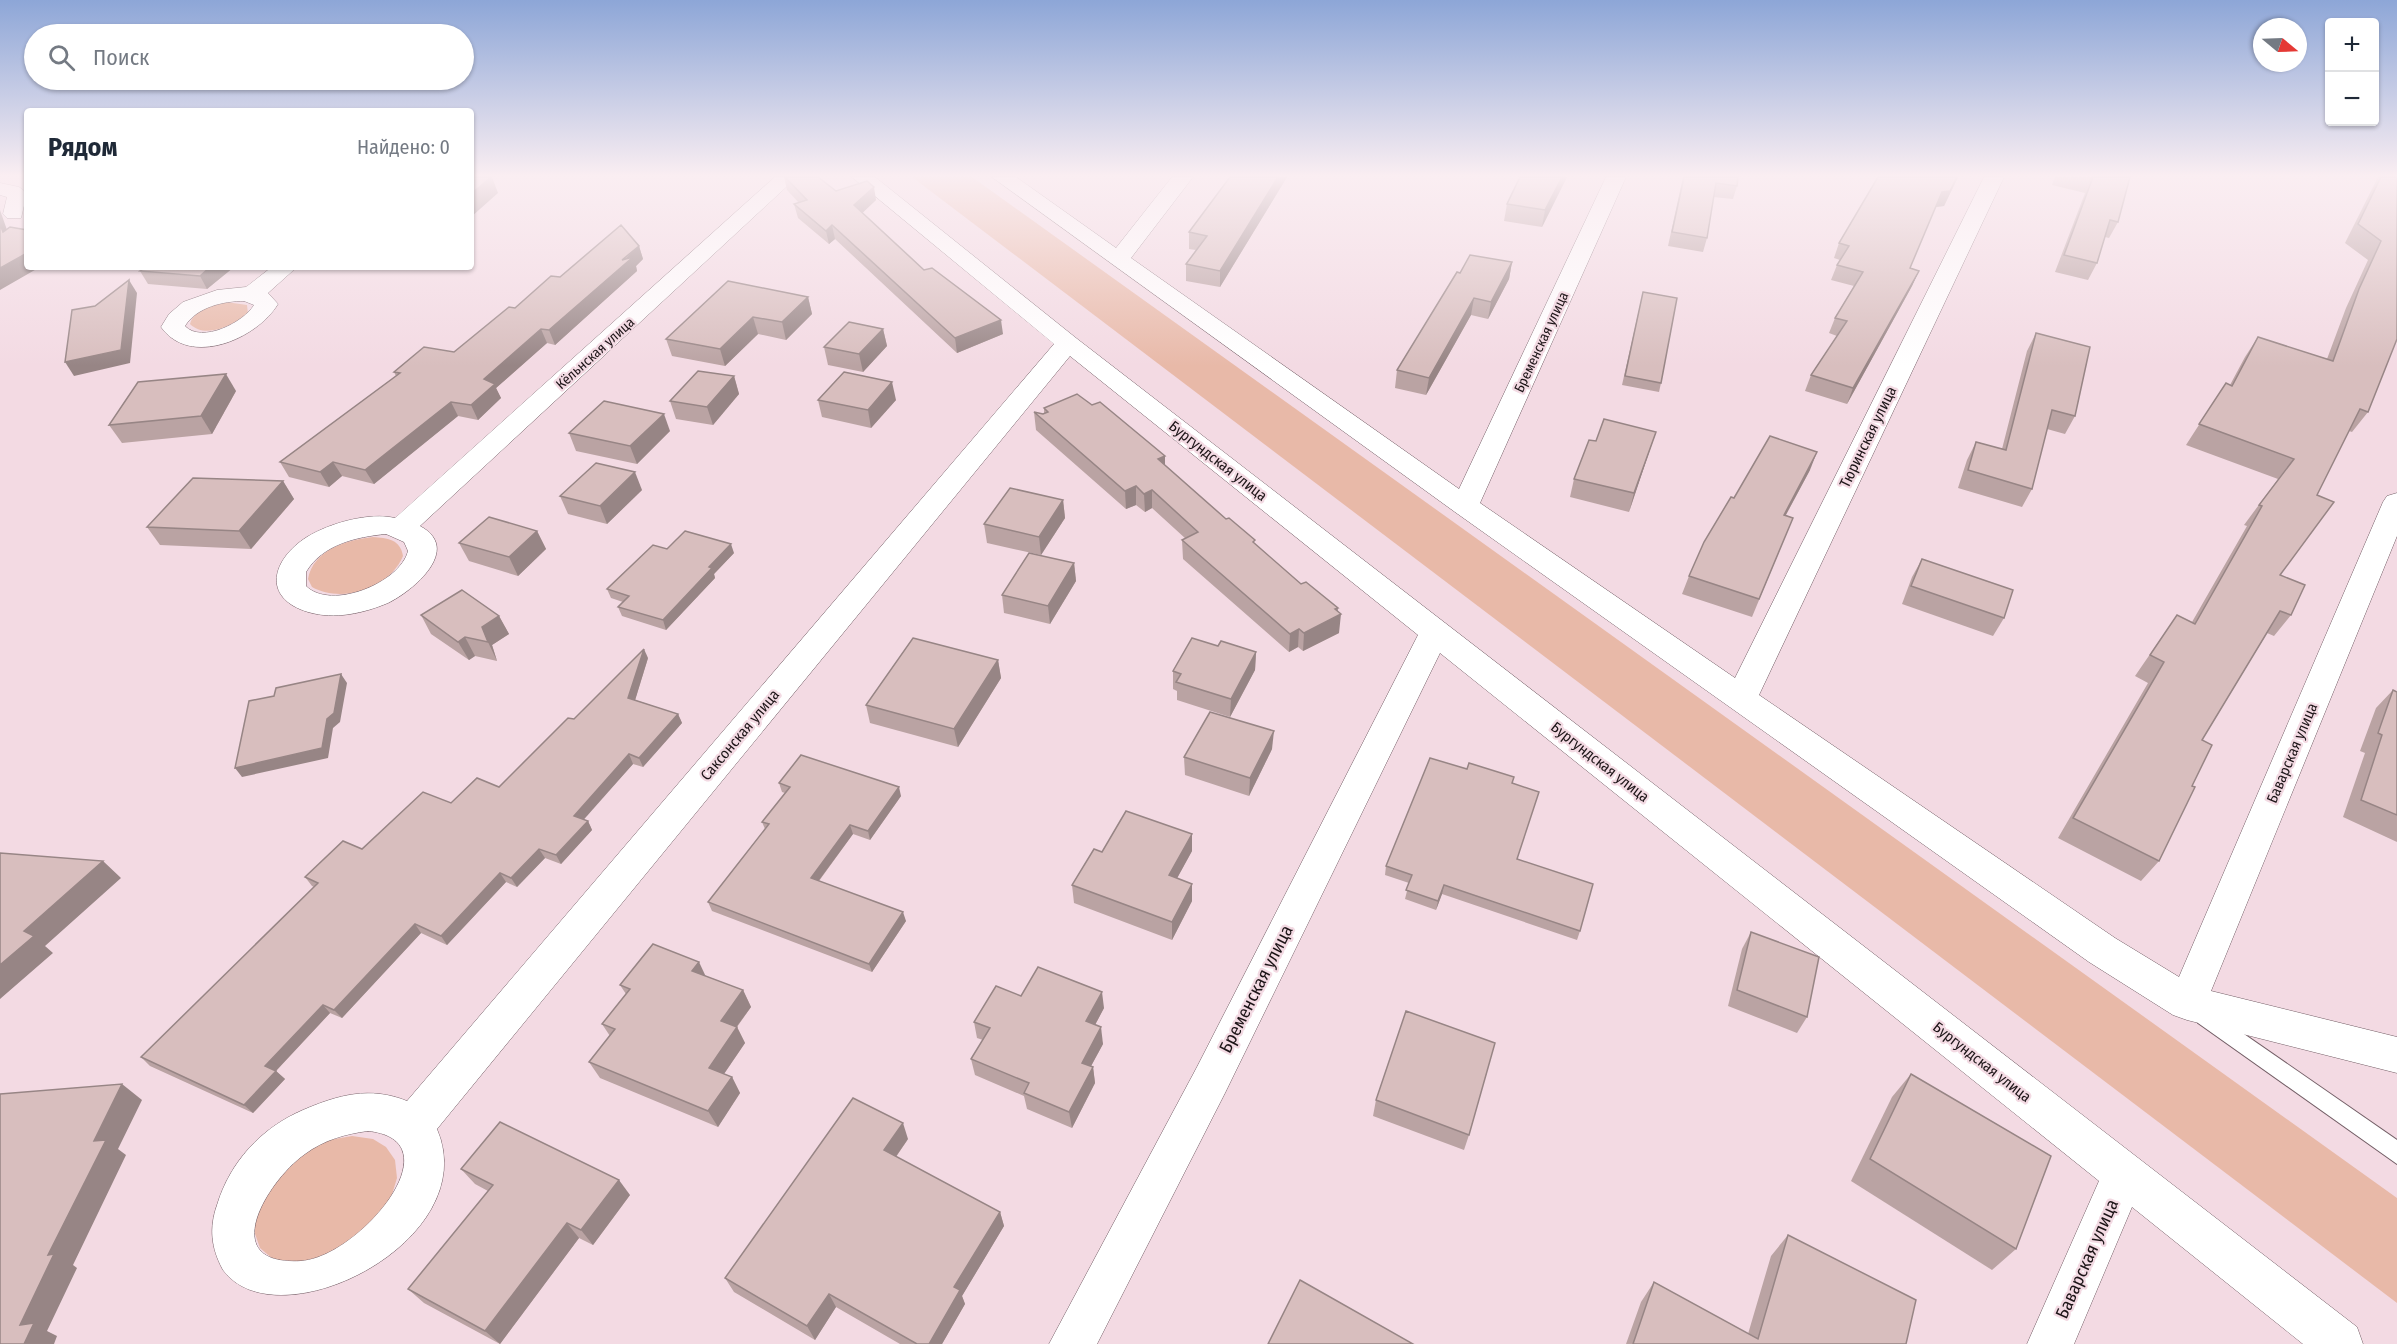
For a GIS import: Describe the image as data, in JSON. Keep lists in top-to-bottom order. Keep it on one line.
{"streets":{"street":["Бременская улица","Кёльнская улица","Тюринская улица","Бургундская улица","Саксонская улица","Баварская улица"]},"crossings":[["Бременская улица","Бургундская улица"],["Бургундская улица","Саксонская улица"],["Бургундская улица","Баварская улица"]],"north":"right","page":{"map_buttons":["+","−"],"search":"Поиск","heading":["Рядом","Найдено: 0"]}}
